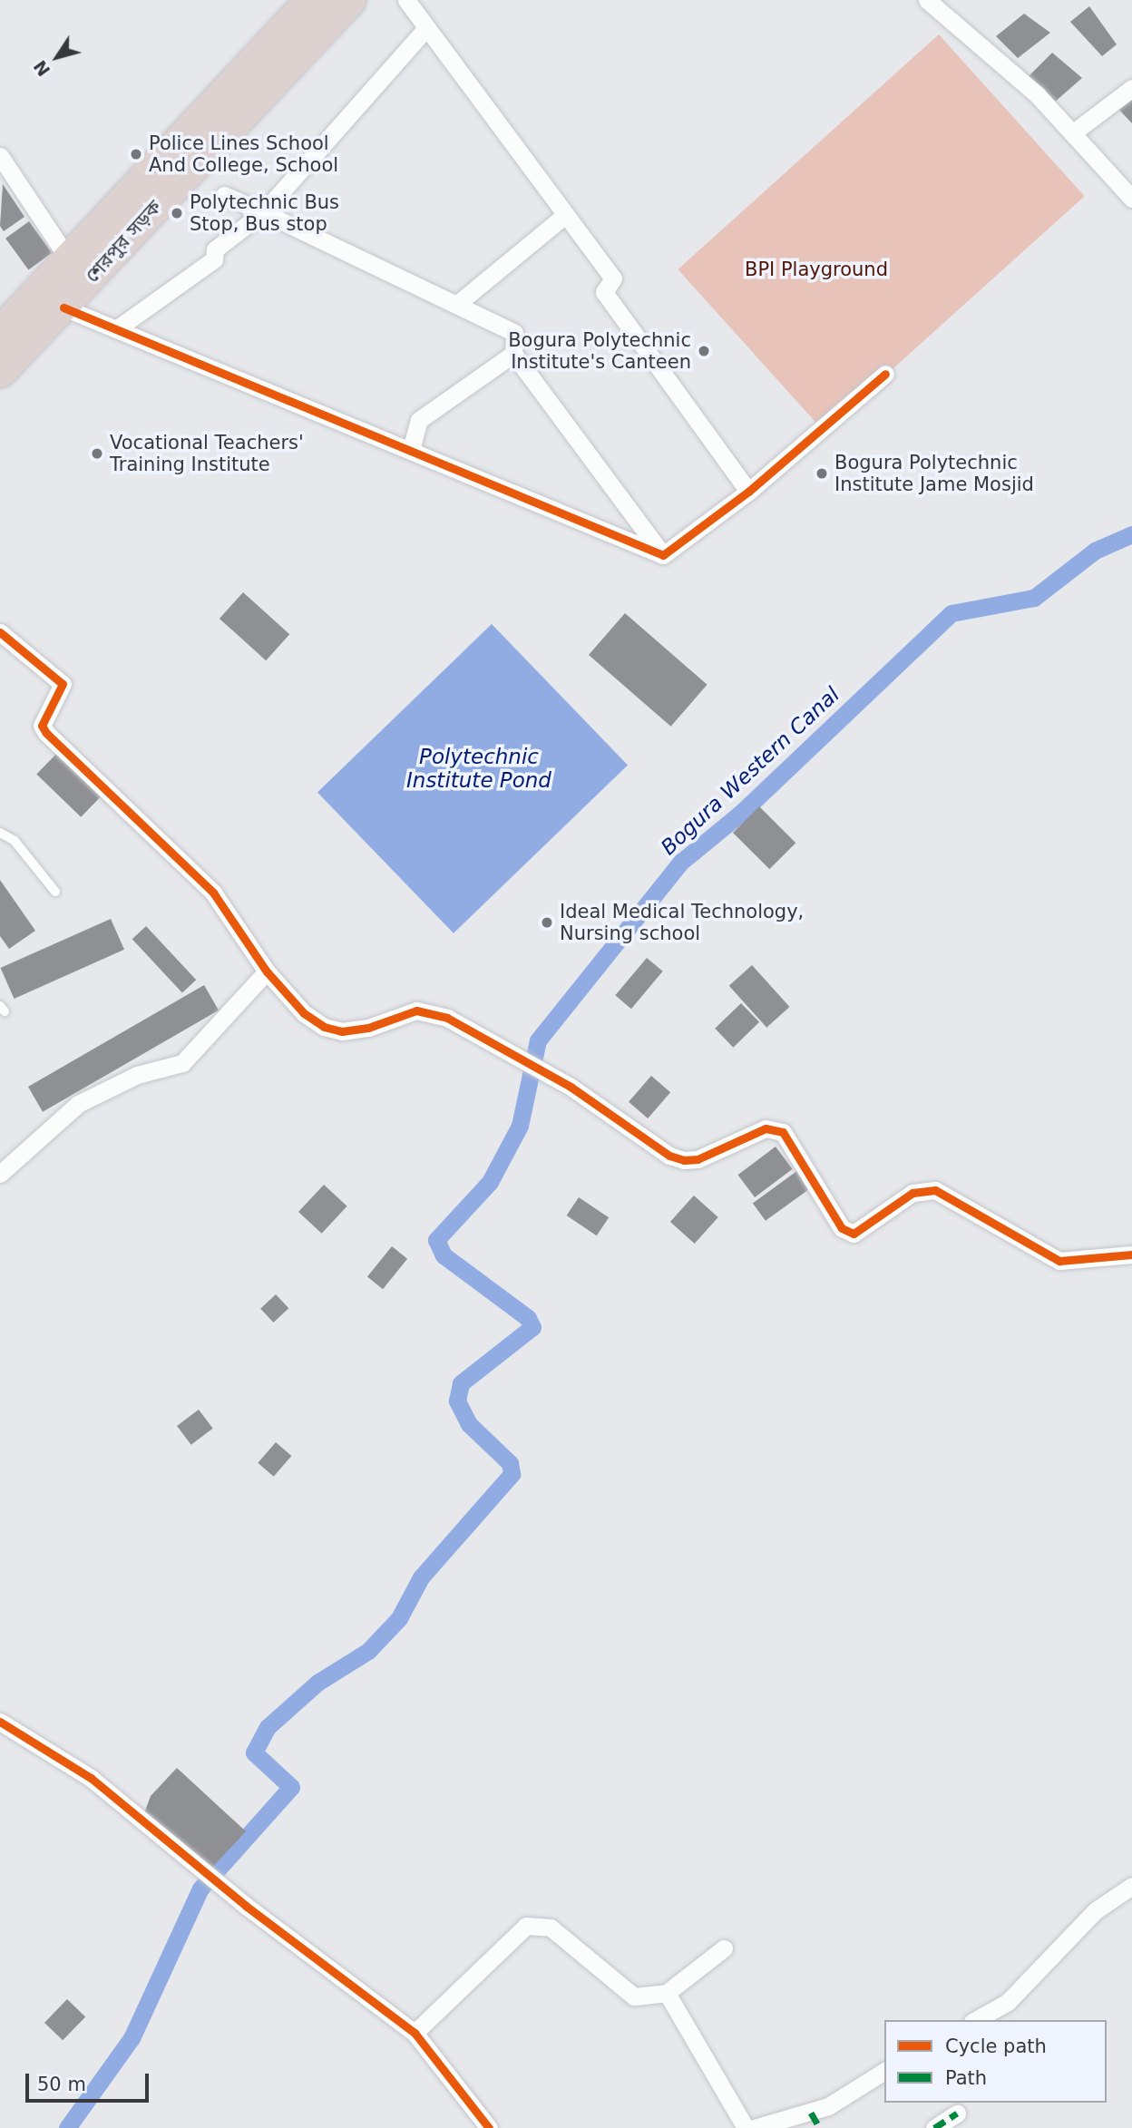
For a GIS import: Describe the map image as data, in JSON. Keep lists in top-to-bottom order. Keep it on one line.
{"streets":{"highway":["শেরপুর সড়ক"]},"water":["Polytechnic Institute Pond","Bogura Western Canal"],"parks":["BPI Playground"],"places":["Police Lines School And College, School","Polytechnic Bus Stop, Bus stop","Bogura Polytechnic Institute's Canteen","Vocational Teachers' Training Institute","Bogura Polytechnic Institute Jame Mosjid","Ideal Medical Technology, Nursing school"],"legend":["Cycle path","Path"],"scale_bar":"50 m","north":"bottom left"}
